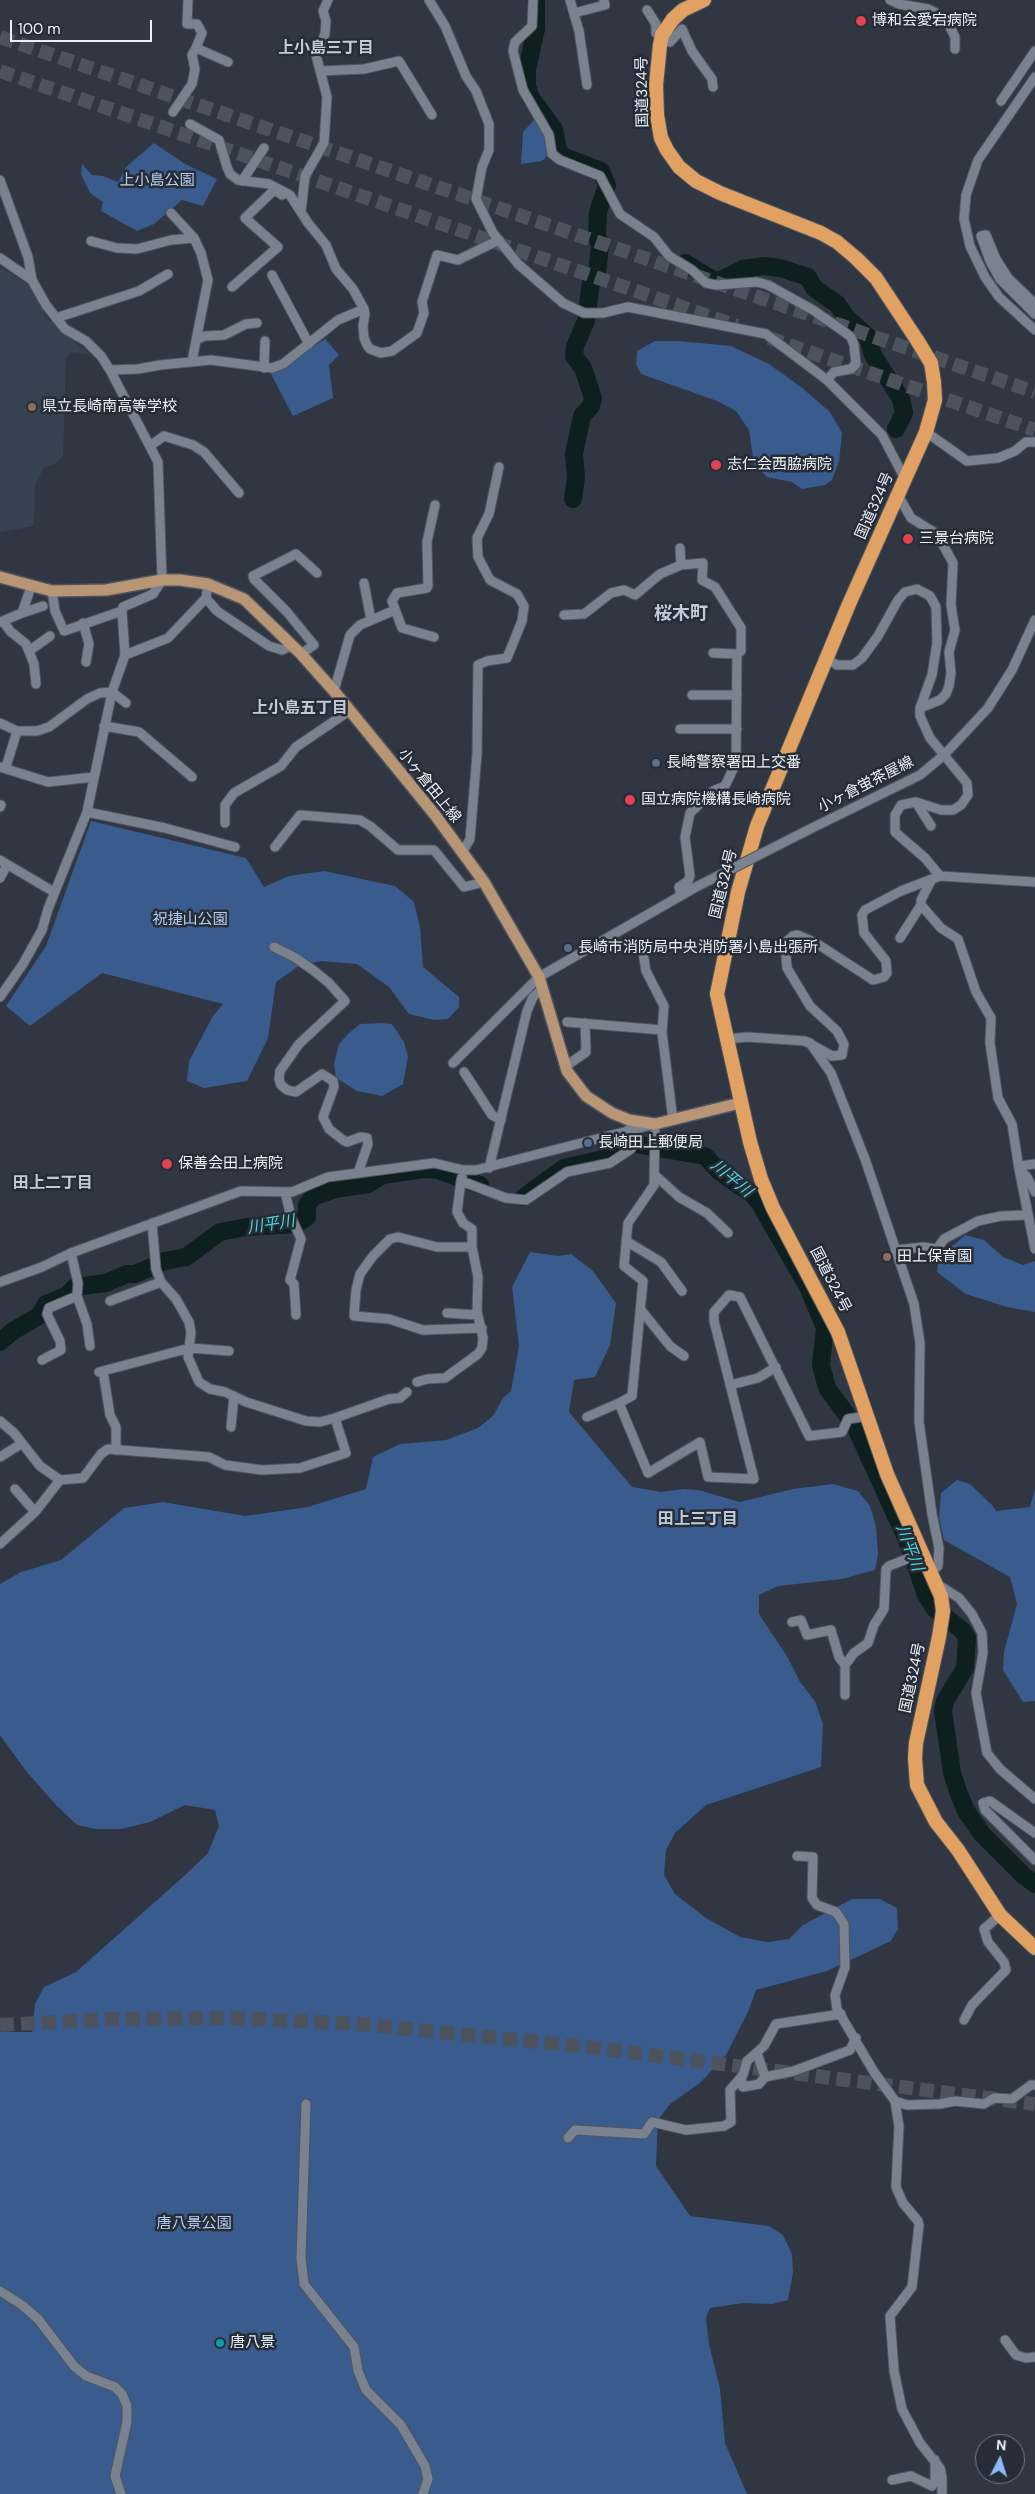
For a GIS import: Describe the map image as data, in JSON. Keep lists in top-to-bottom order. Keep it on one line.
{"streets":{"highway":["国道324号"],"main road":["小ヶ倉田上線"],"street":["小ヶ倉蛍茶屋線"]},"crossings":[["国道324号","小ヶ倉田上線"]],"districts":["上小島三丁目","桜木町","上小島五丁目","田上二丁目","田上三丁目"],"water":["川平川"],"parks":["上小島公園","祝捷山公園","唐八景公園"],"places":["博和会愛宕病院","県立長崎南高等学校","志仁会西脇病院","三景台病院","長崎警察署田上交番","国立病院機構長崎病院","長崎市消防局中央消防署小島出張所","長崎田上郵便局","保善会田上病院","田上保育園","唐八景"],"scale_bar":"100 m","north":"top"}
